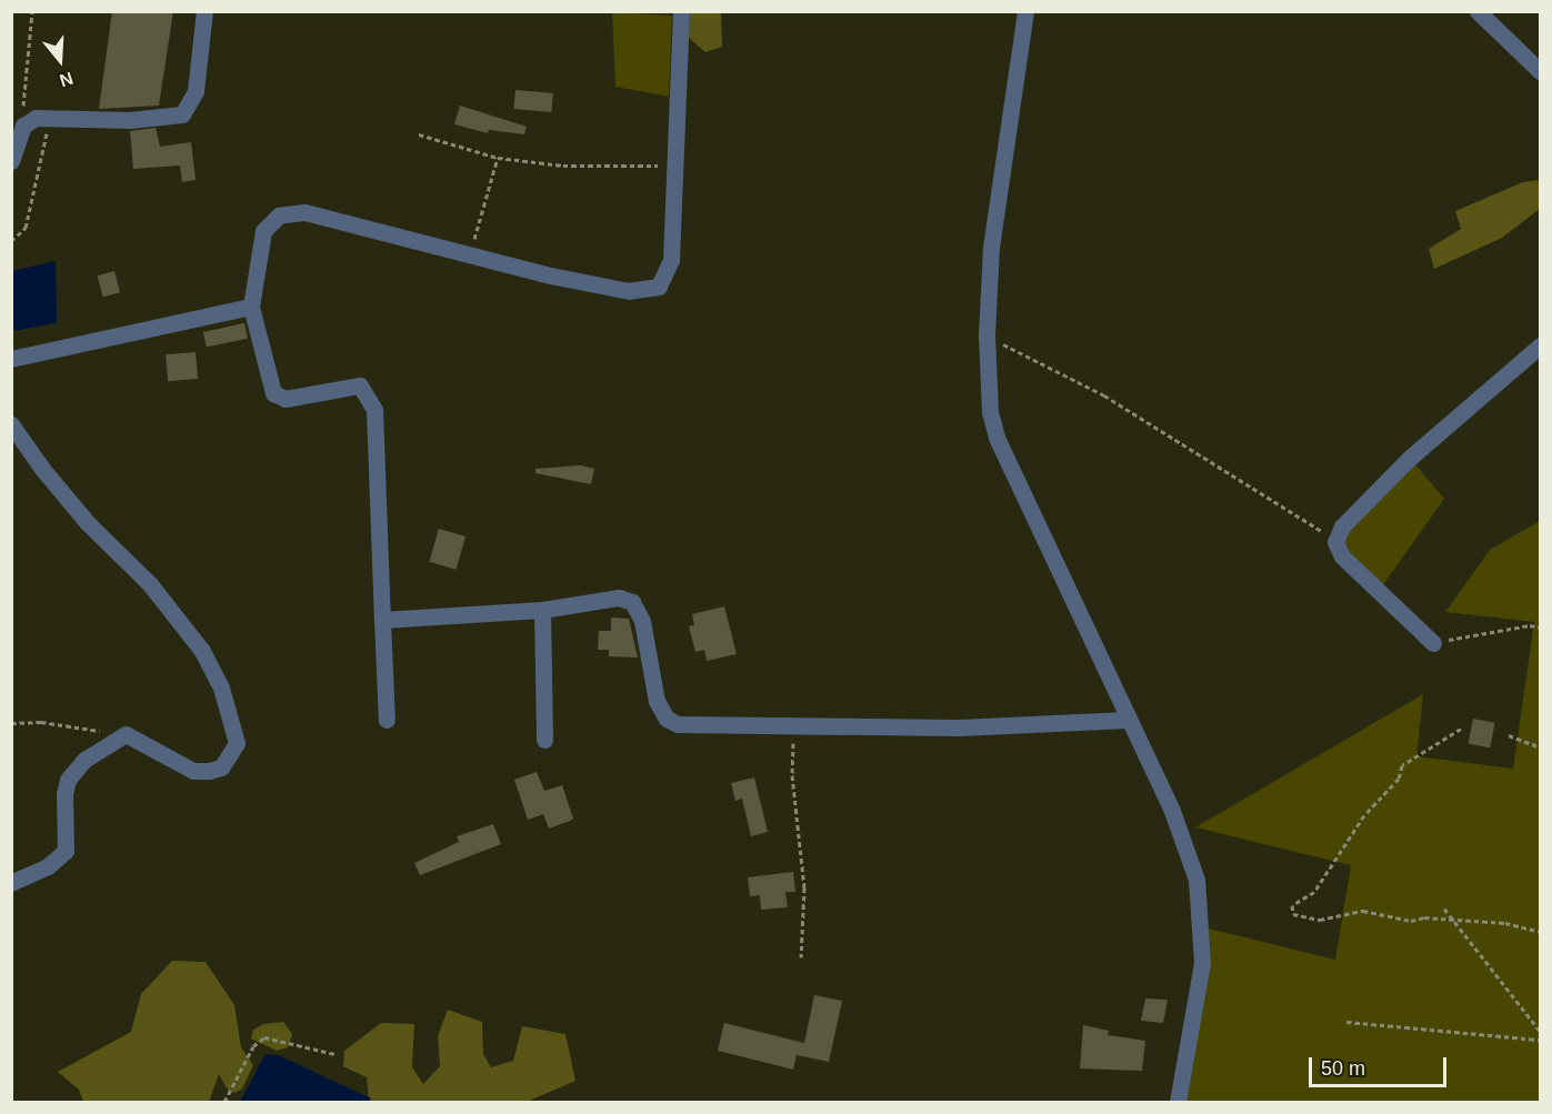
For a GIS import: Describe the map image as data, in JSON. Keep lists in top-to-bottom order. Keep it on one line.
{"scale_bar":"50 m","north":"bottom"}
